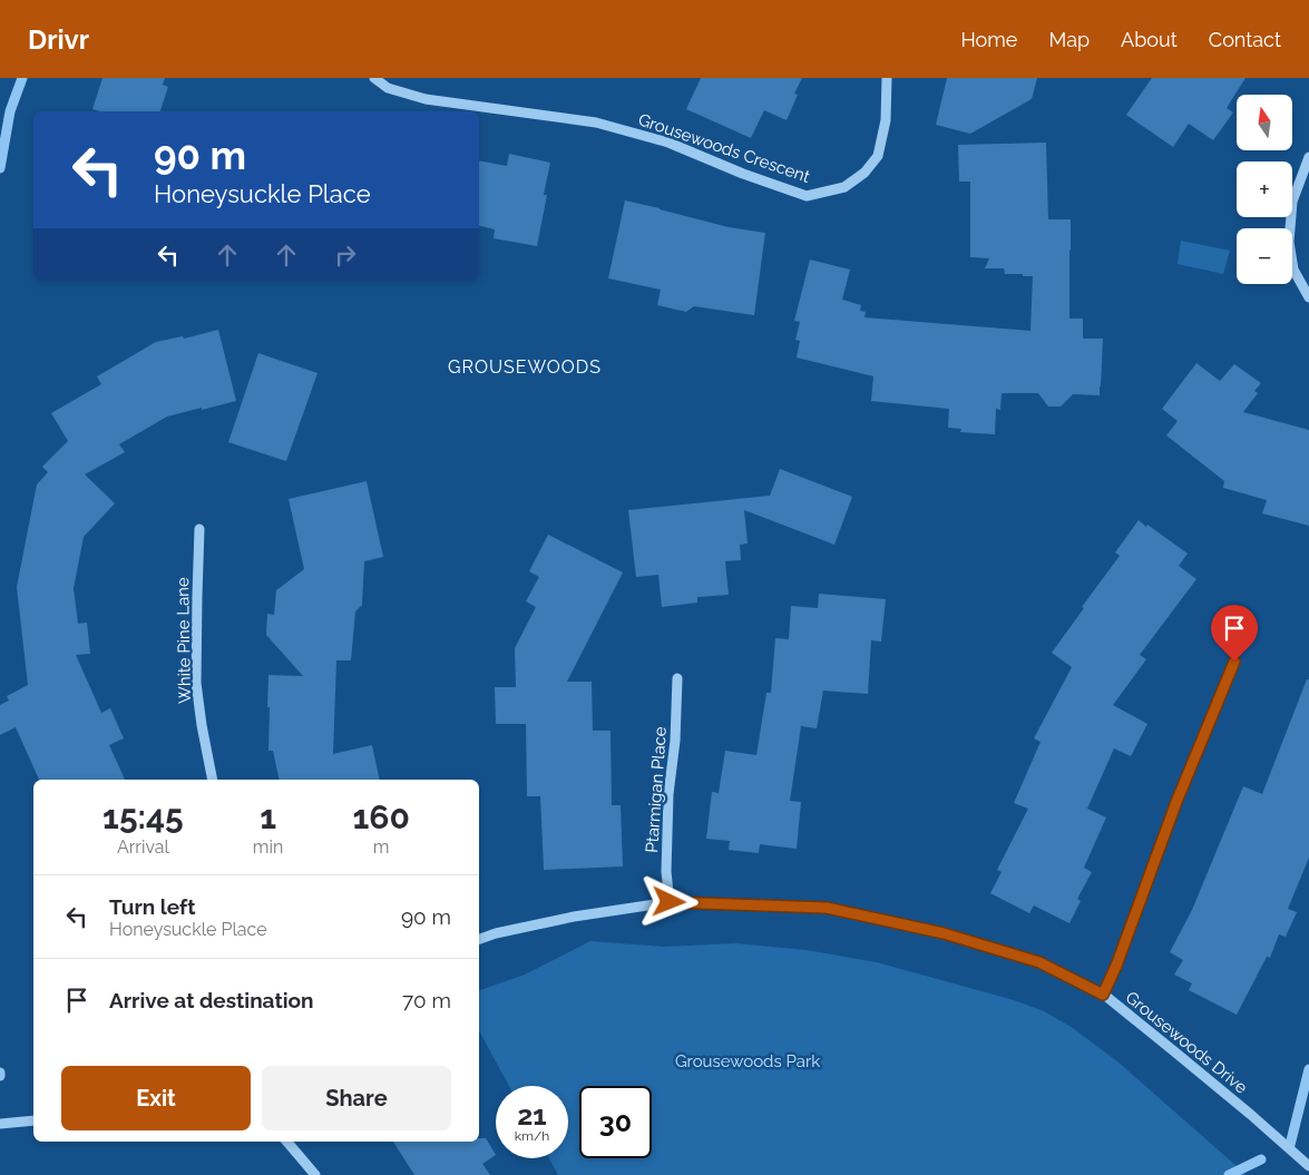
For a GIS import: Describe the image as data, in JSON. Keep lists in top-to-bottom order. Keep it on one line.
{"streets":{"street":["Grousewoods Crescent","White Pine Lane","Ptarmigan Place","Grousewoods Drive"]},"crossings":[["Ptarmigan Place","Grousewoods Drive"]],"districts":["GROUSEWOODS"],"parks":["Grousewoods Park"],"north":"top","page":{"header":"Drivr","nav":["Home","Map","About","Contact"],"map_buttons":["+","−"],"turn":["90 m","Honeysuckle Place"],"eta":["15:45","Arrival","1","min","160","m"],"list":[{"name":"Turn left","note":"Honeysuckle Place","value":"90 m"},{"name":"Arrive at destination","value":"70 m"}],"buttons":["Exit","Share"],"speed":"21 km/h","limit":"30"}}
